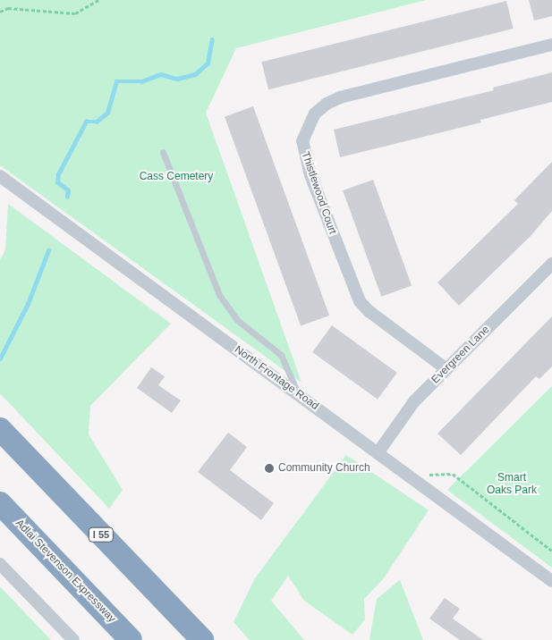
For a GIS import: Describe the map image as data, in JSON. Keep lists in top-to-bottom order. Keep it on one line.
{"streets":{"highway":["I 55","Adlai Stevenson Expressway"],"street":["Thistlewood Court","Evergreen Lane","North Frontage Road"]},"crossings":[["Thistlewood Court","Evergreen Lane"],["Evergreen Lane","North Frontage Road"]],"parks":["Cass Cemetery","Smart Oaks Park"],"places":["Community Church"]}
